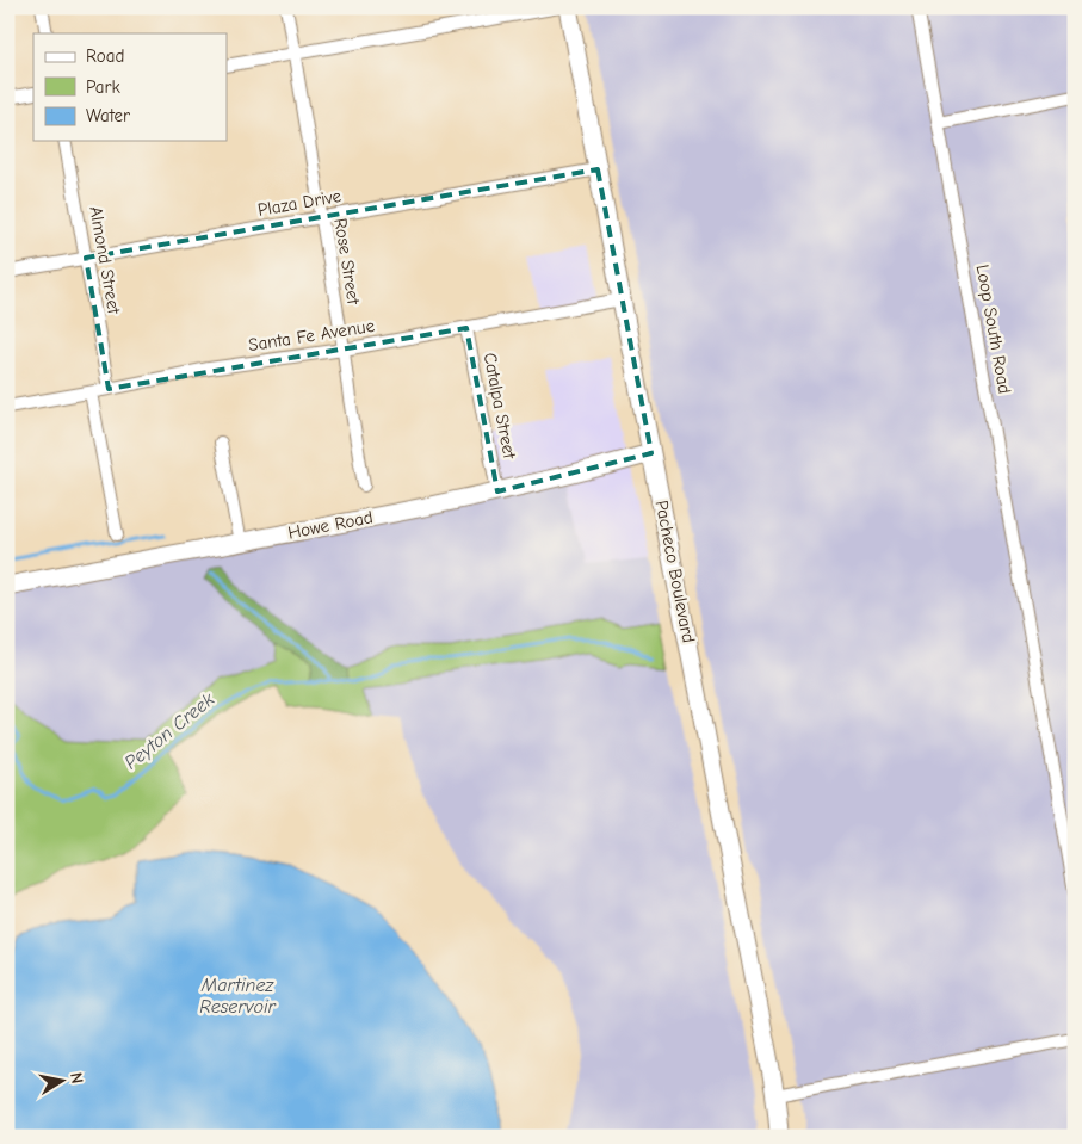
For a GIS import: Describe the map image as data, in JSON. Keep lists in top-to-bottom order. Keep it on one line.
{"streets":{"main road":["Howe Road","Pacheco Boulevard"],"street":["Plaza Drive","Almond Street","Rose Street","Loop South Road","Santa Fe Avenue","Catalpa Street"]},"crossings":[["Plaza Drive","Almond Street"],["Plaza Drive","Rose Street"],["Plaza Drive","Pacheco Boulevard"],["Almond Street","Santa Fe Avenue"],["Rose Street","Santa Fe Avenue"],["Santa Fe Avenue","Catalpa Street"],["Santa Fe Avenue","Pacheco Boulevard"],["Catalpa Street","Howe Road"],["Howe Road","Pacheco Boulevard"]],"water":["Peyton Creek","Martinez Reservoir"],"legend":["Road","Park","Water"],"north":"right"}
